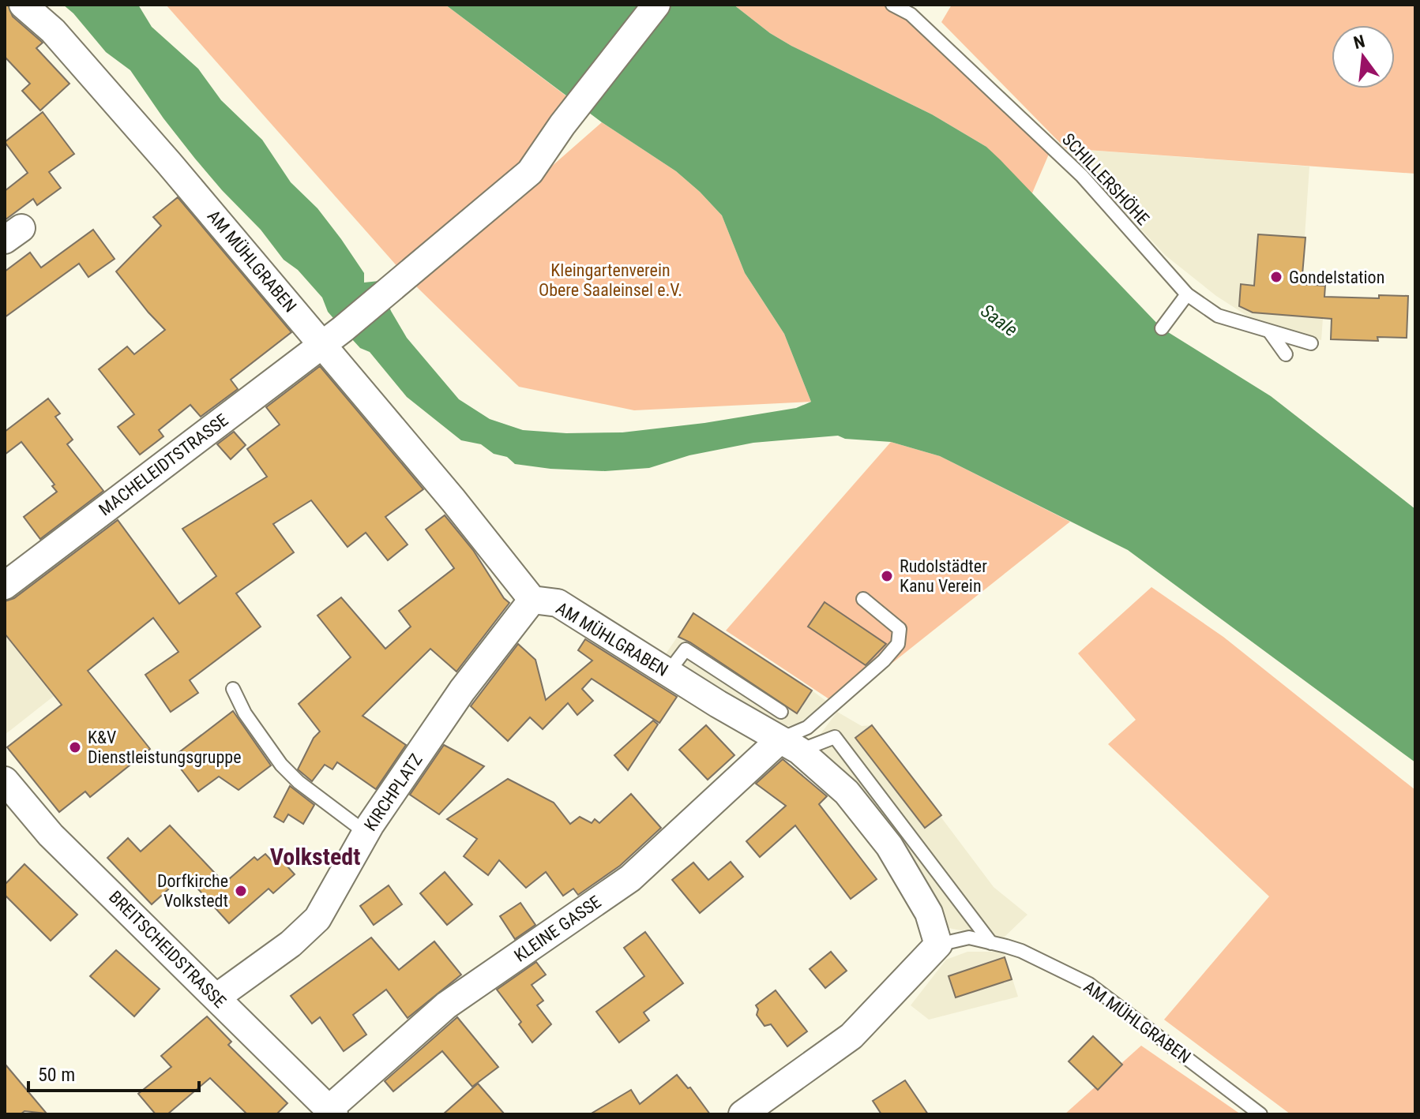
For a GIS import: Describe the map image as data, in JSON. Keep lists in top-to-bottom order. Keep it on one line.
{"streets":{"street":["AM MÜHLGRABEN","MACHELEIDTSTRASSE","KIRCHPLATZ","KLEINE GASSE","BREITSCHEIDSTRASSE"],"lane":["SCHILLERSHÖHE"]},"crossings":[["AM MÜHLGRABEN","MACHELEIDTSTRASSE"],["AM MÜHLGRABEN","KIRCHPLATZ"],["AM MÜHLGRABEN","KLEINE GASSE"],["KIRCHPLATZ","BREITSCHEIDSTRASSE"],["KLEINE GASSE","BREITSCHEIDSTRASSE"]],"districts":["Volkstedt"],"water":["Saale"],"parks":["Kleingartenverein Obere Saaleinsel e.V."],"places":["Gondelstation","Rudolstädter Kanu Verein","K&V Dienstleistungsgruppe","Dorfkirche Volkstedt"],"scale_bar":"50 m","north":"top"}
